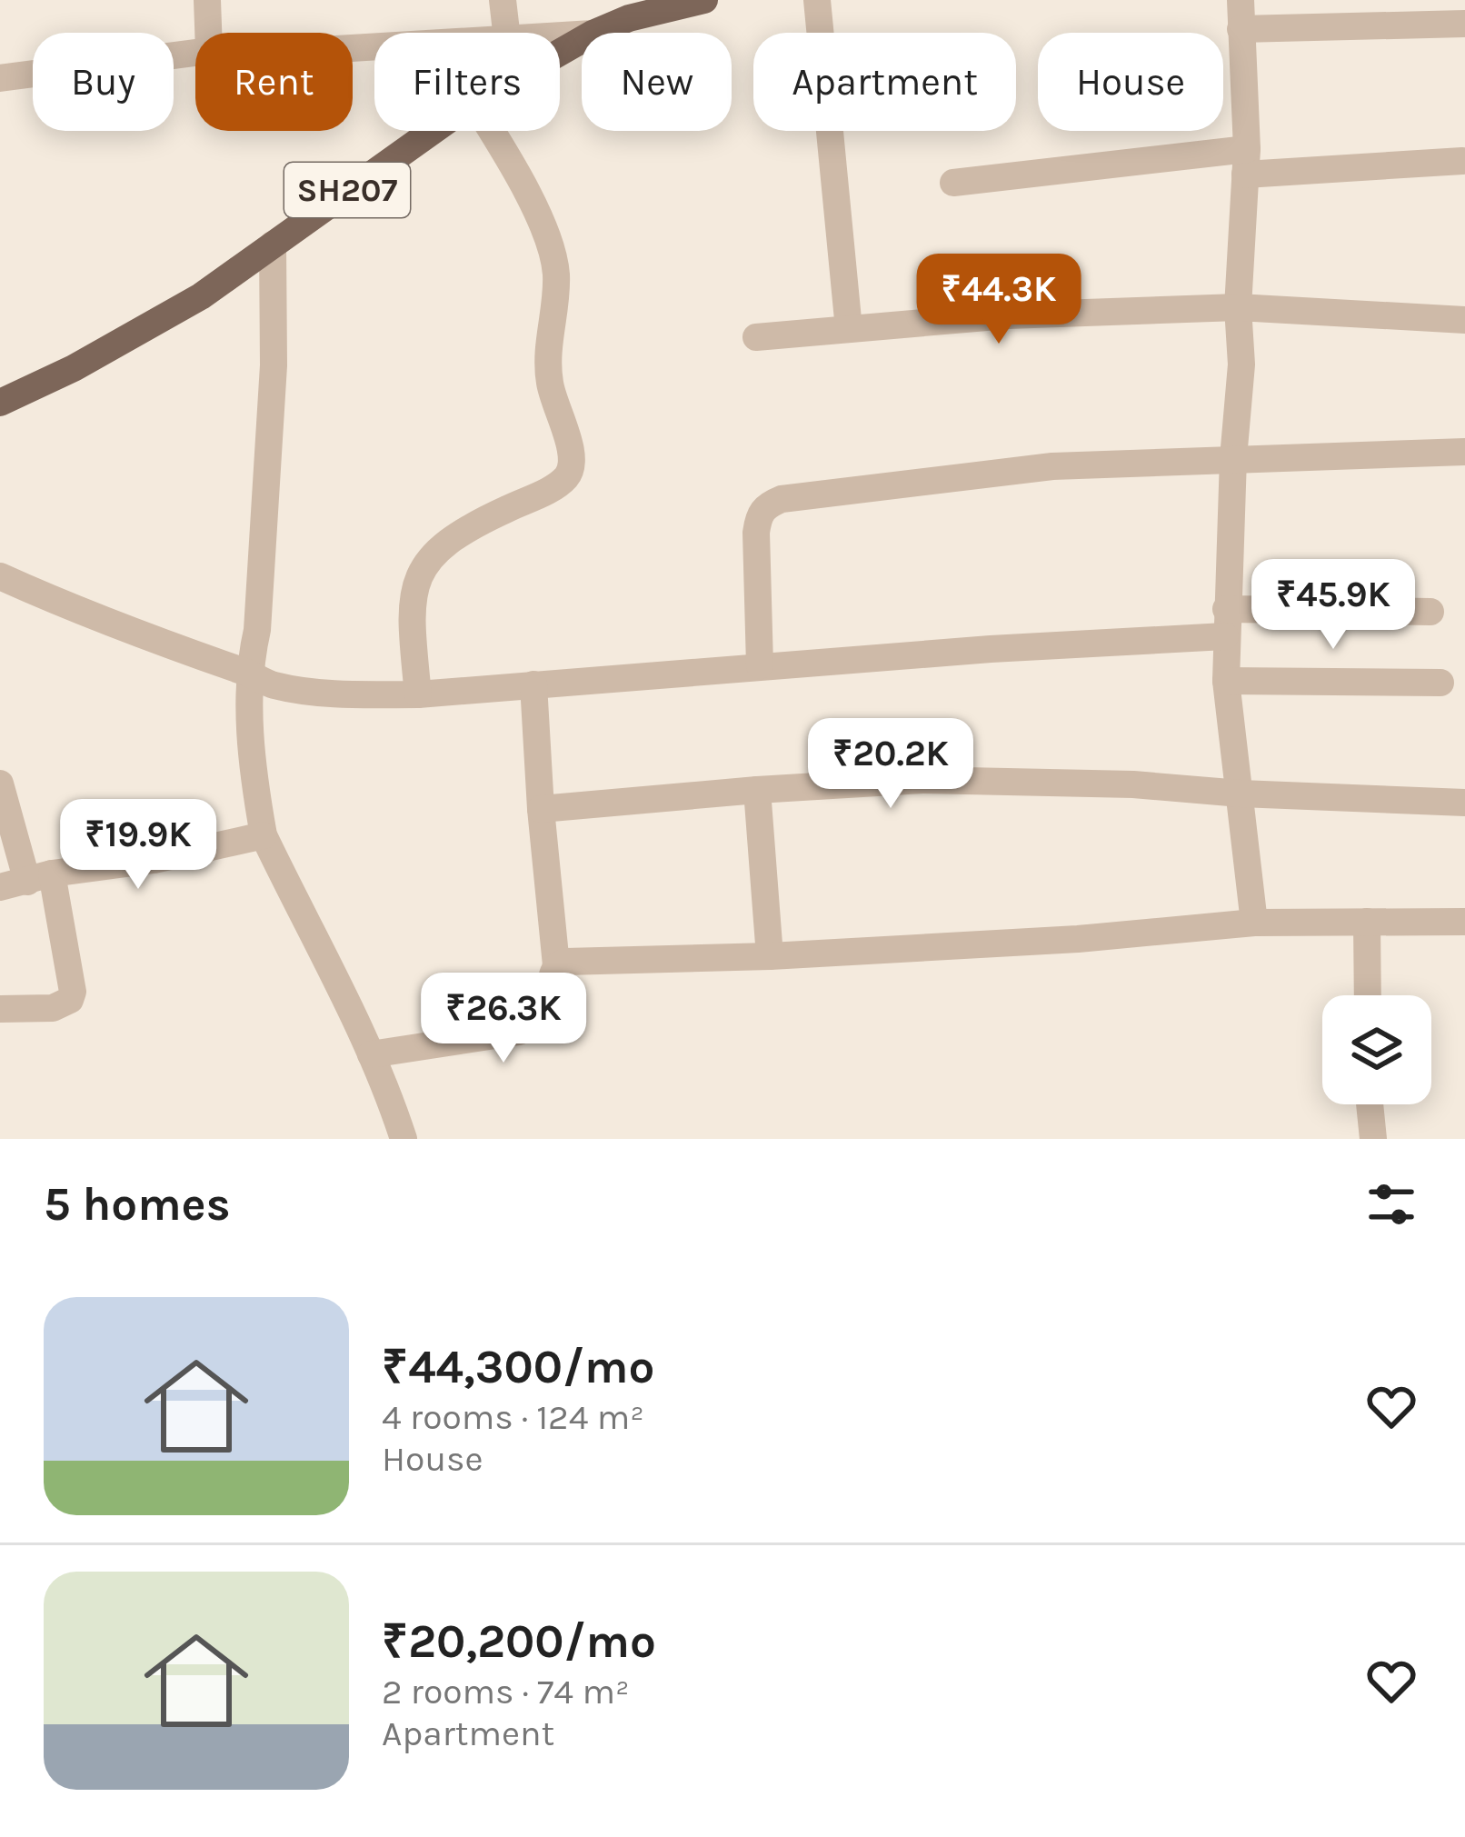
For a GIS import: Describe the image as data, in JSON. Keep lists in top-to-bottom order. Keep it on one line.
{"streets":{"main road":["SH207"]},"page":{"chip":["Buy","Rent","Filters","New","Apartment","House"],"price":["₹44.3K","₹45.9K","₹20.2K","₹19.9K","₹26.3K"],"heading":"5 homes","list":[{"name":"₹44,300/mo","note":"4 rooms · 124 m² · House"},{"name":"₹20,200/mo","note":"2 rooms · 74 m² · Apartment"}]}}
